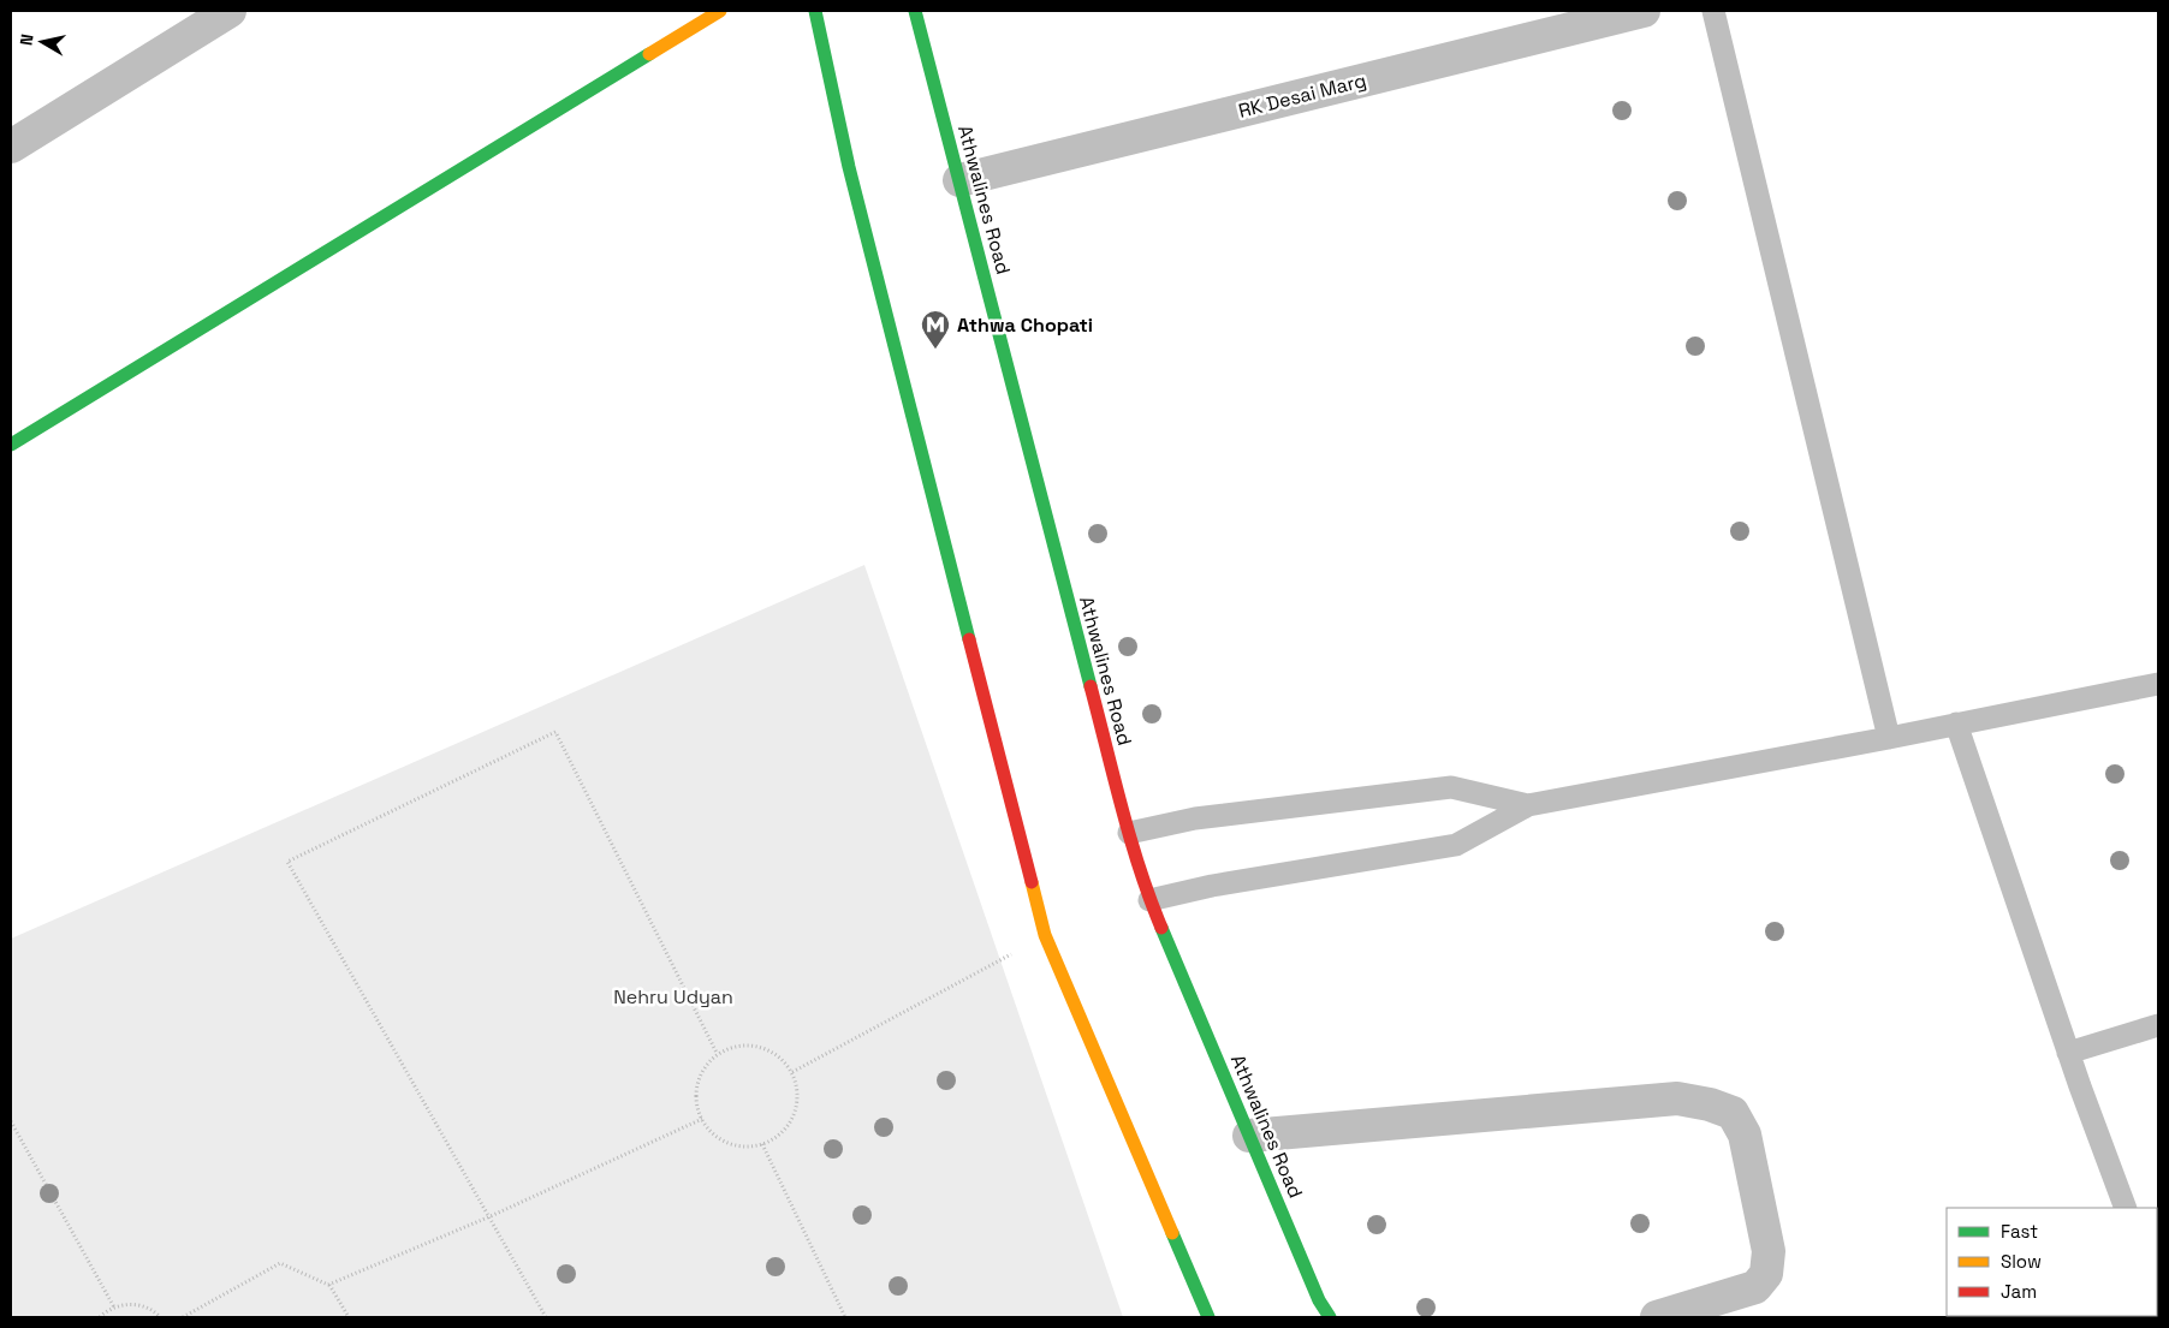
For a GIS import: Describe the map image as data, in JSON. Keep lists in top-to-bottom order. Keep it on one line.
{"streets":{"main road":["Athwalines Road"],"street":["RK Desai Marg"]},"crossings":[["RK Desai Marg","Athwalines Road"]],"parks":["Nehru Udyan"],"places":{"metro station":["Athwa Chopati"]},"legend":["Fast","Slow","Jam"],"north":"left"}
